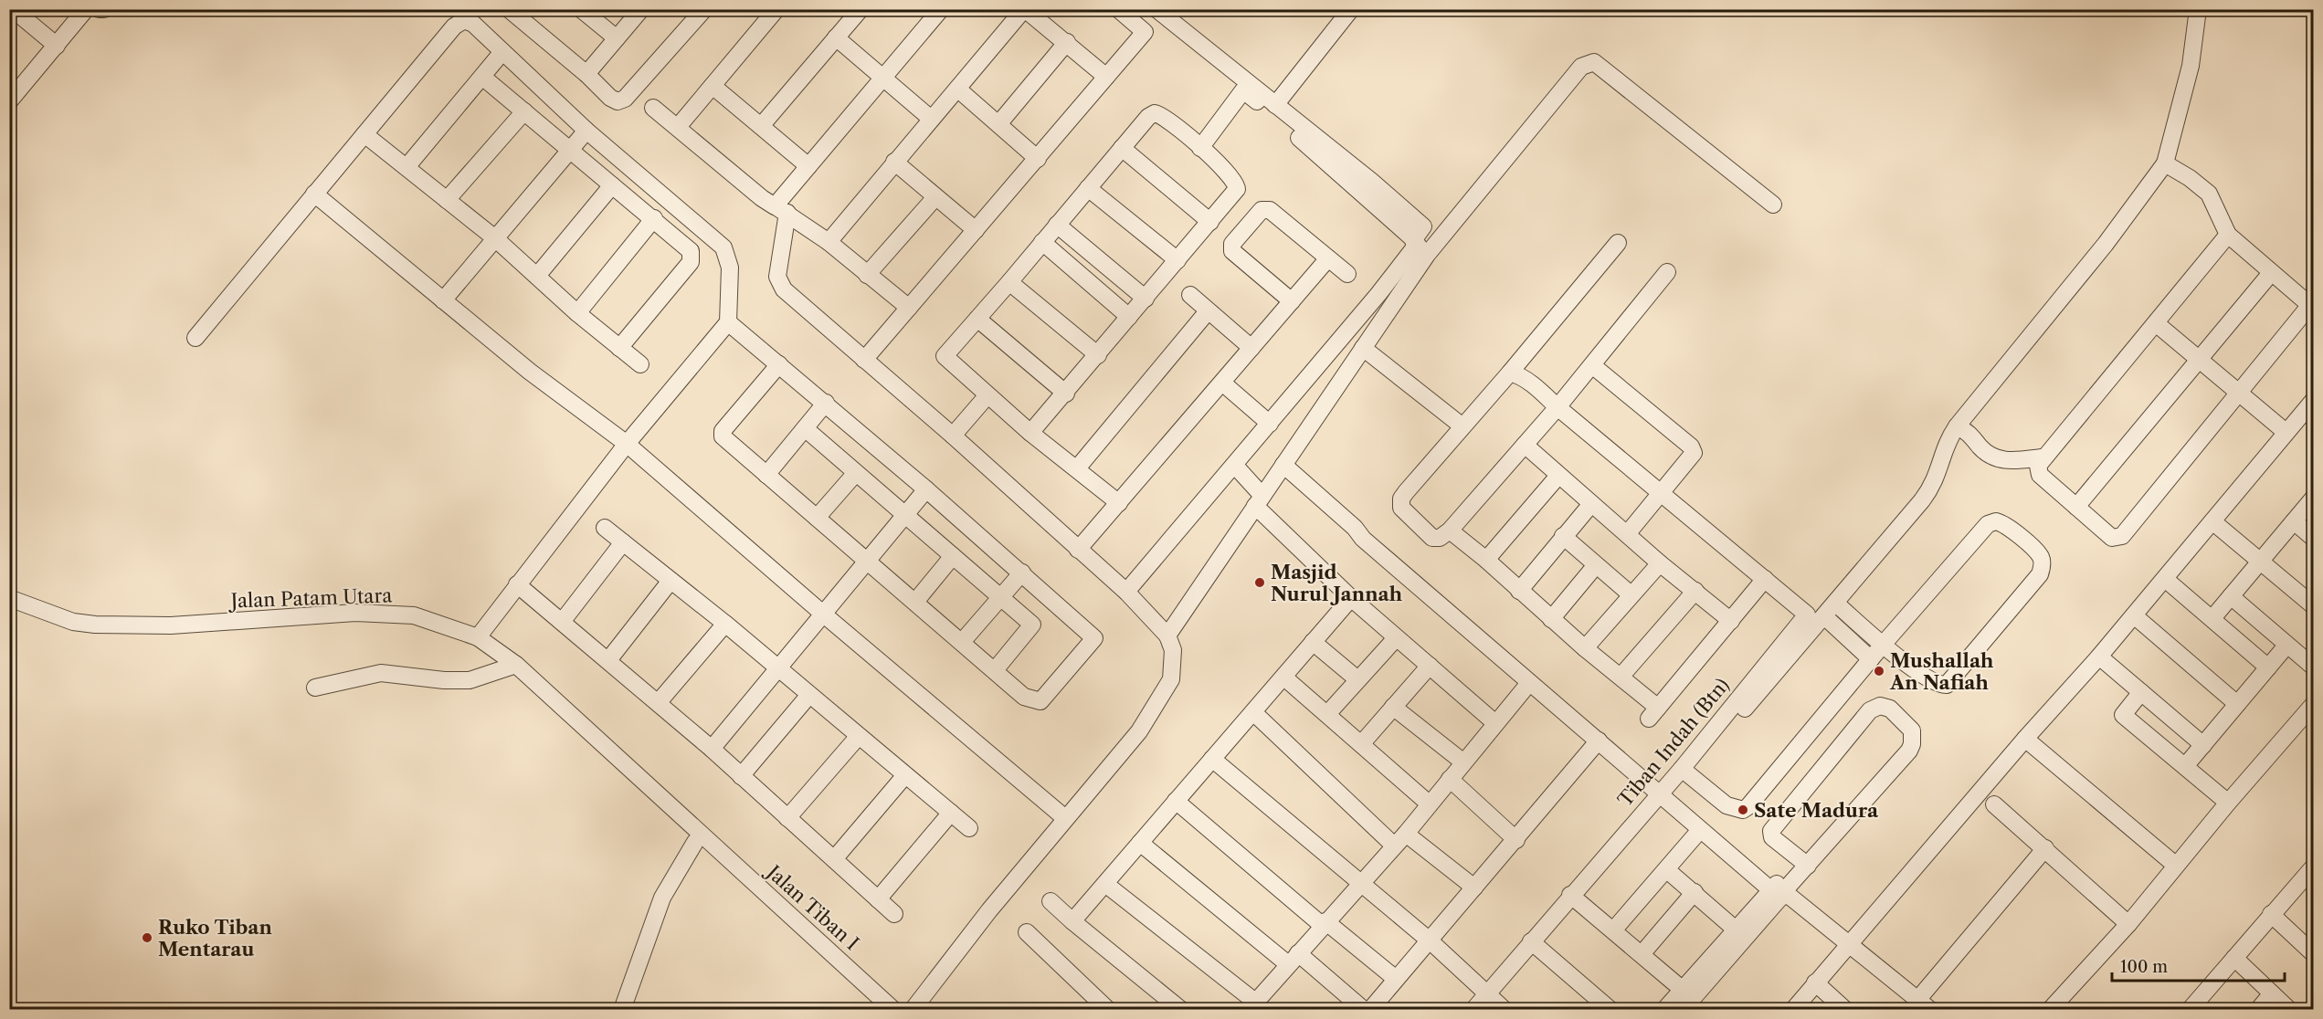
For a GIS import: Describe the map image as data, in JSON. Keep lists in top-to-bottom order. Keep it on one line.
{"streets":{"street":["Jalan Patam Utara","Tiban Indah (Btn)","Jalan Tiban I"]},"crossings":[["Jalan Patam Utara","Jalan Tiban I"]],"places":["Masjid Nurul Jannah","Mushallah An Nafiah","Sate Madura","Ruko Tiban Mentarau"],"scale_bar":"100 m"}
